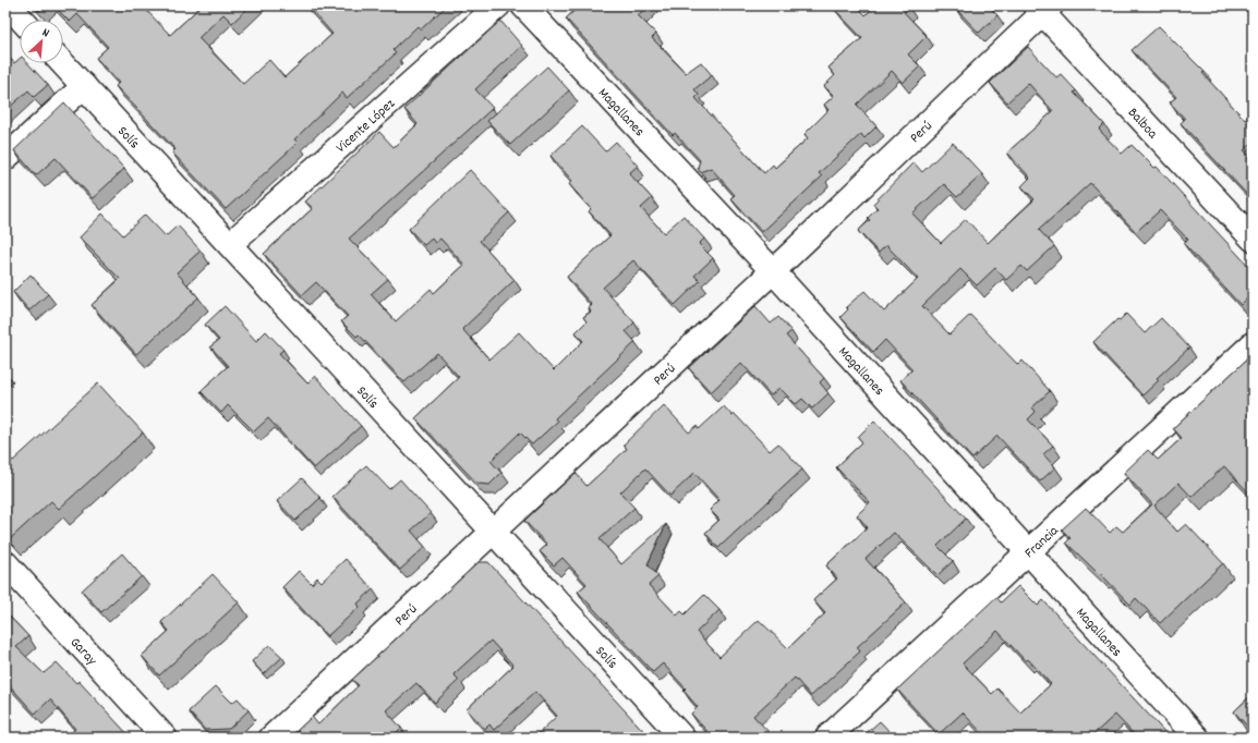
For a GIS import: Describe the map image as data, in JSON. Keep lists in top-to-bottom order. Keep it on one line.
{"streets":{"street":["Magallanes","Balboa","Vicente López","Perú","Solís","Francia","Garay"]},"crossings":[["Magallanes","Perú"],["Magallanes","Francia"],["Balboa","Perú"],["Vicente López","Solís"],["Perú","Solís"]],"north":"top right"}
